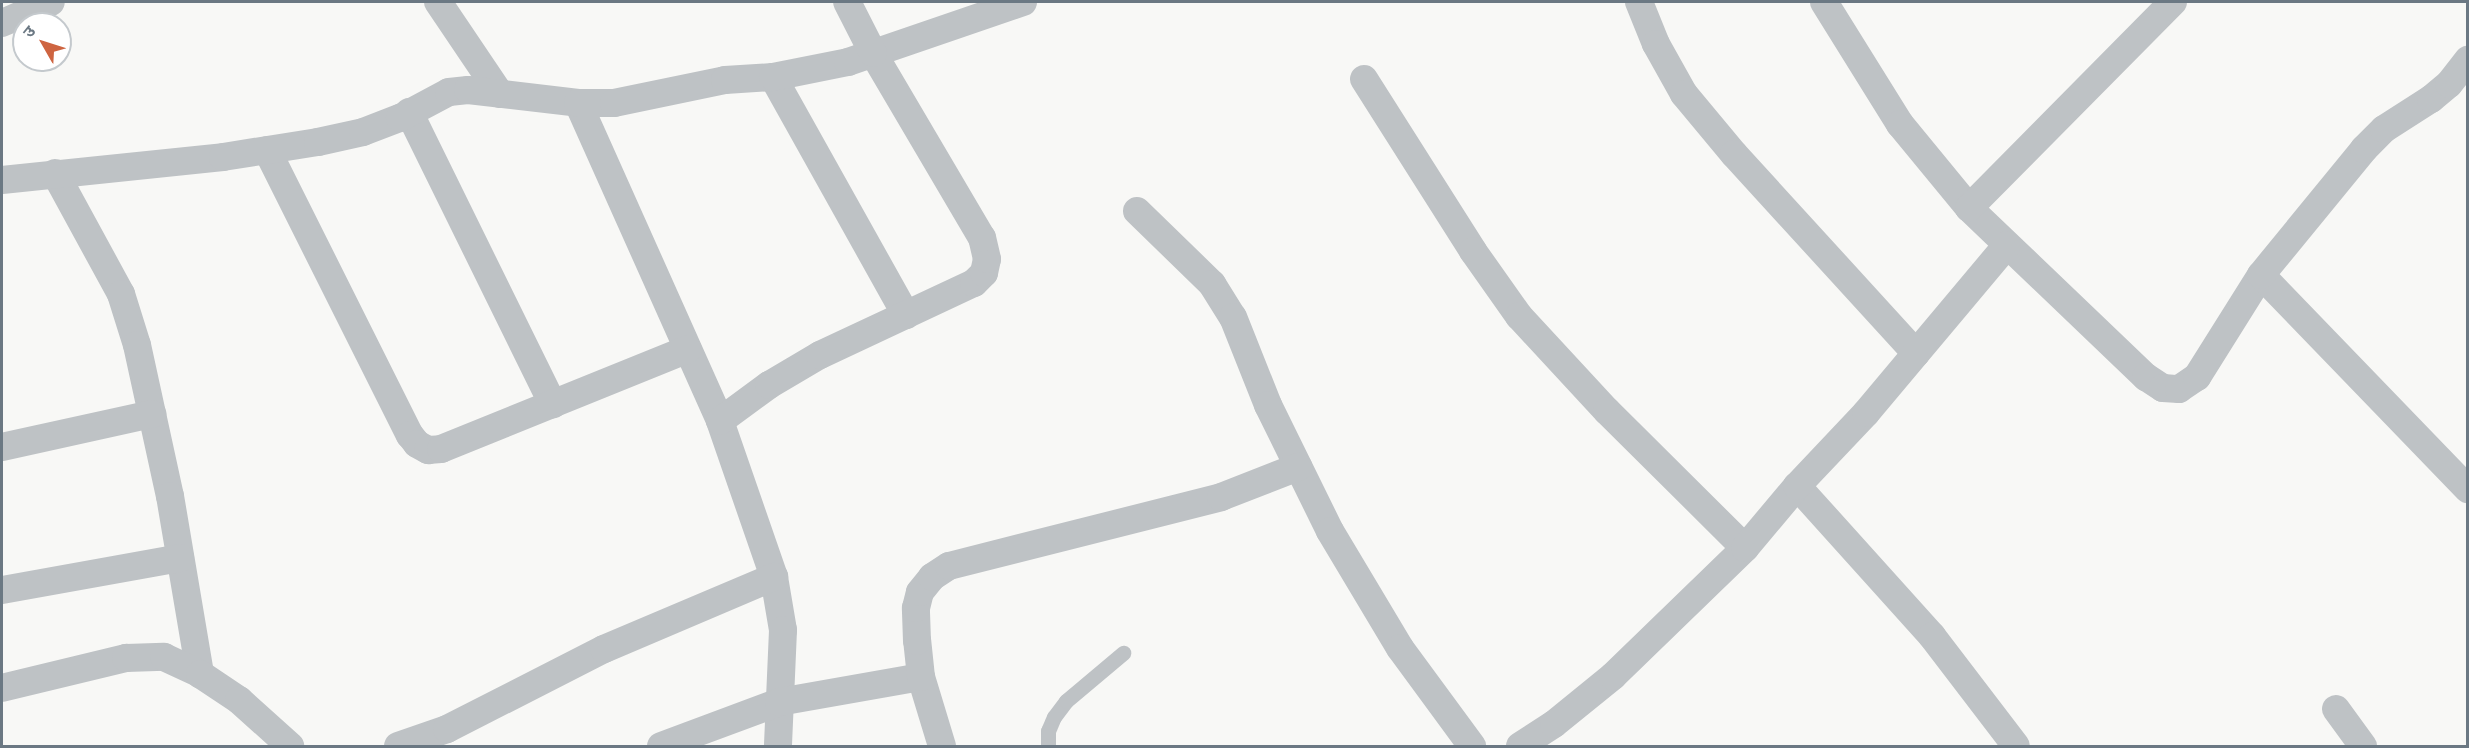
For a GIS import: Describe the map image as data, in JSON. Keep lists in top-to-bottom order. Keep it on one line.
{"north":"top left"}
